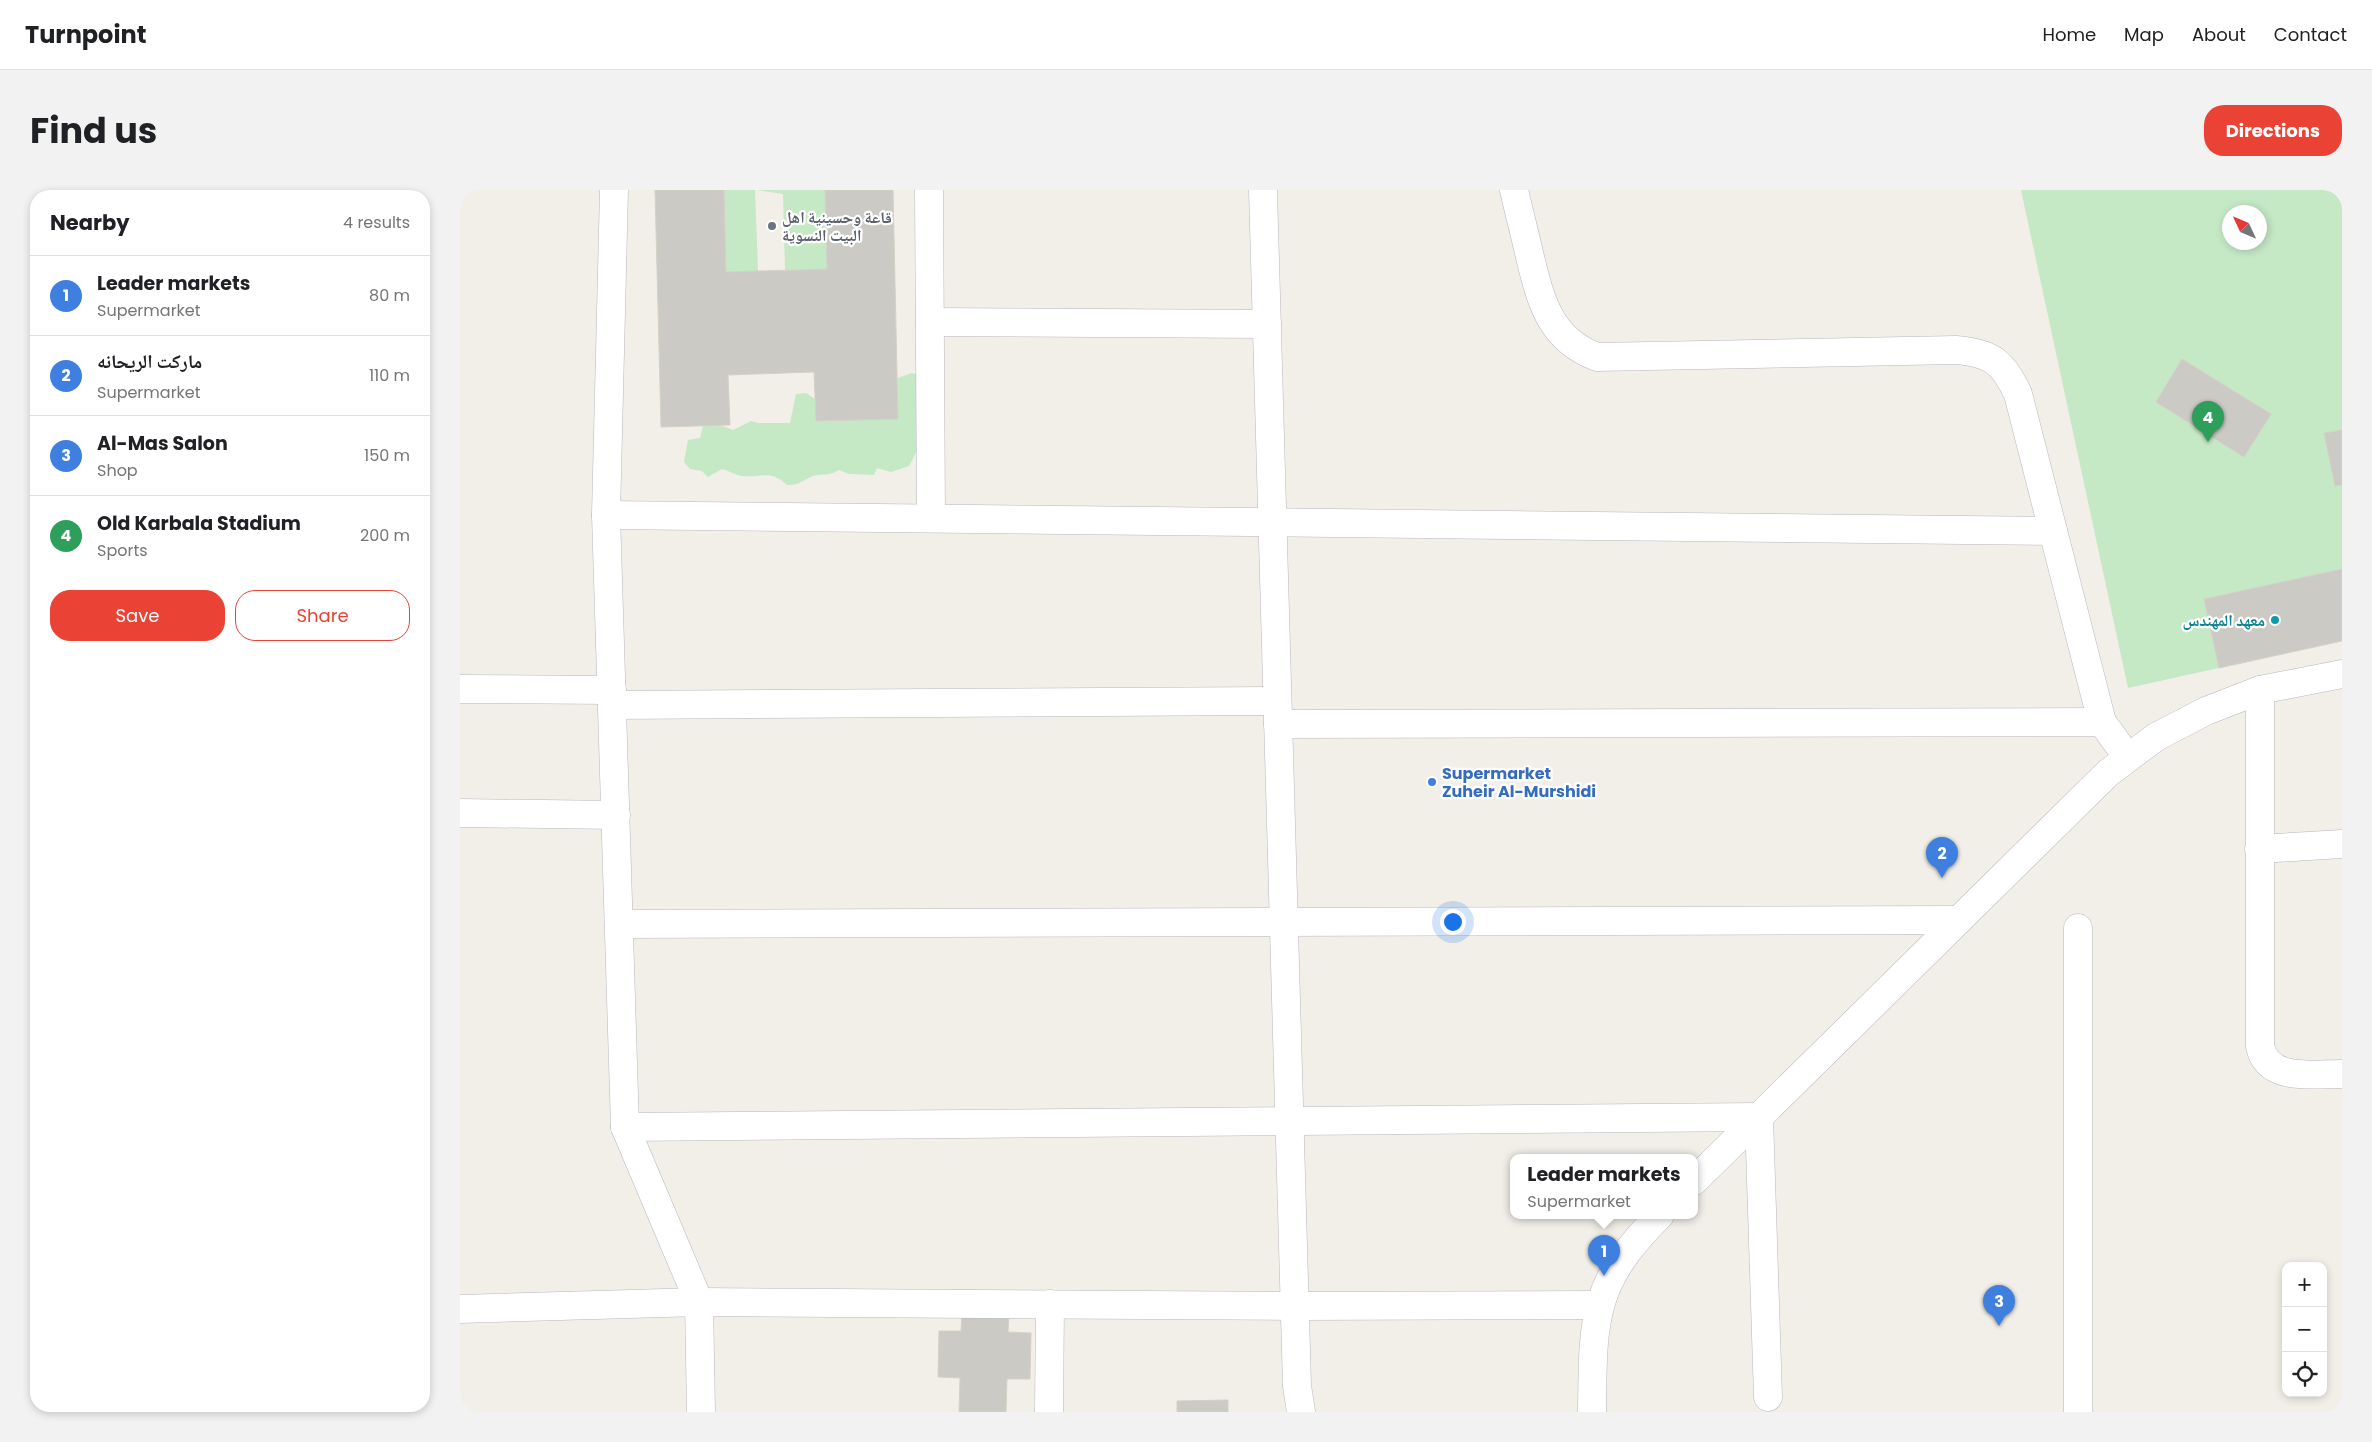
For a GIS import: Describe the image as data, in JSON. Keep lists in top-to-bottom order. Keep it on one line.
{"places":["قاعة وحسينية اهل البيت النسوية","معهد المهندس","Supermarket Zuheir Al-Murshidi"],"north":"top left","page":{"header":"Turnpoint","nav":["Home","Map","About","Contact"],"title":"Find us","buttons":["Directions",["Save","Share"]],"heading":["Nearby","4 results"],"list":[{"mark":"1","name":"Leader markets","note":"Supermarket","value":"80 m"},{"mark":"2","name":"ماركت الريحانه","note":"Supermarket","value":"110 m"},{"mark":"3","name":"Al-Mas Salon","note":"Shop","value":"150 m"},{"mark":"4","name":"Old Karbala Stadium","note":"Sports","value":"200 m"}],"pins":["4","2","1","3"],"popup":["Leader markets","Supermarket"],"map_buttons":["+","−"]}}
